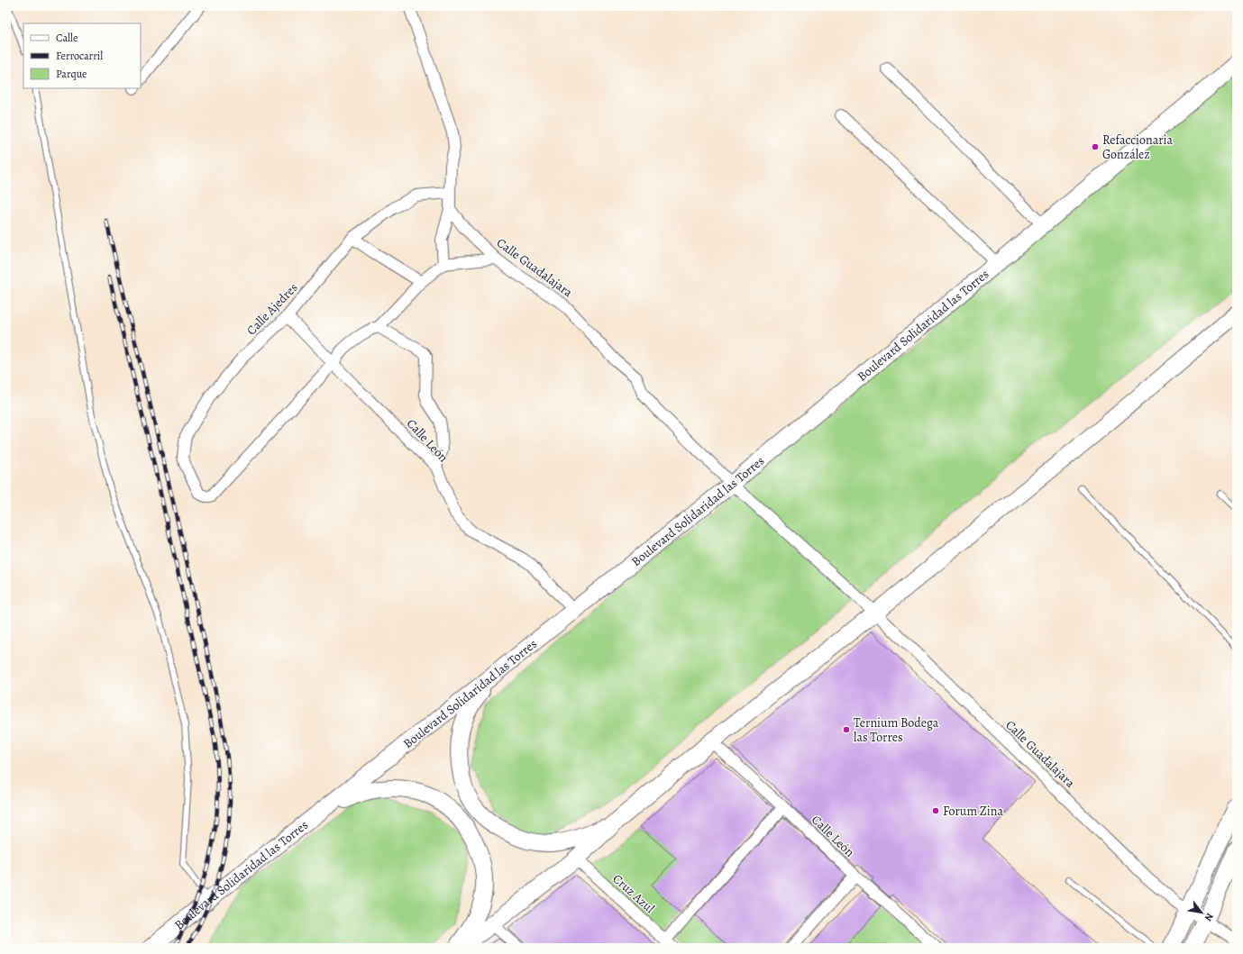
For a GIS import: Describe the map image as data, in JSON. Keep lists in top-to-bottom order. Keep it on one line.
{"streets":{"main road":["Boulevard Solidaridad las Torres"],"street":["Calle Guadalajara","Calle Ajedres","Calle León","Cruz Azul"]},"crossings":[["Calle Guadalajara","Boulevard Solidaridad las Torres"],["Calle Ajedres","Calle León"],["Boulevard Solidaridad las Torres","Calle León"]],"places":["Refaccionaria González","Ternium Bodega las Torres","Forum Zina"],"legend":["Calle","Ferrocarril","Parque"],"north":"bottom right"}
